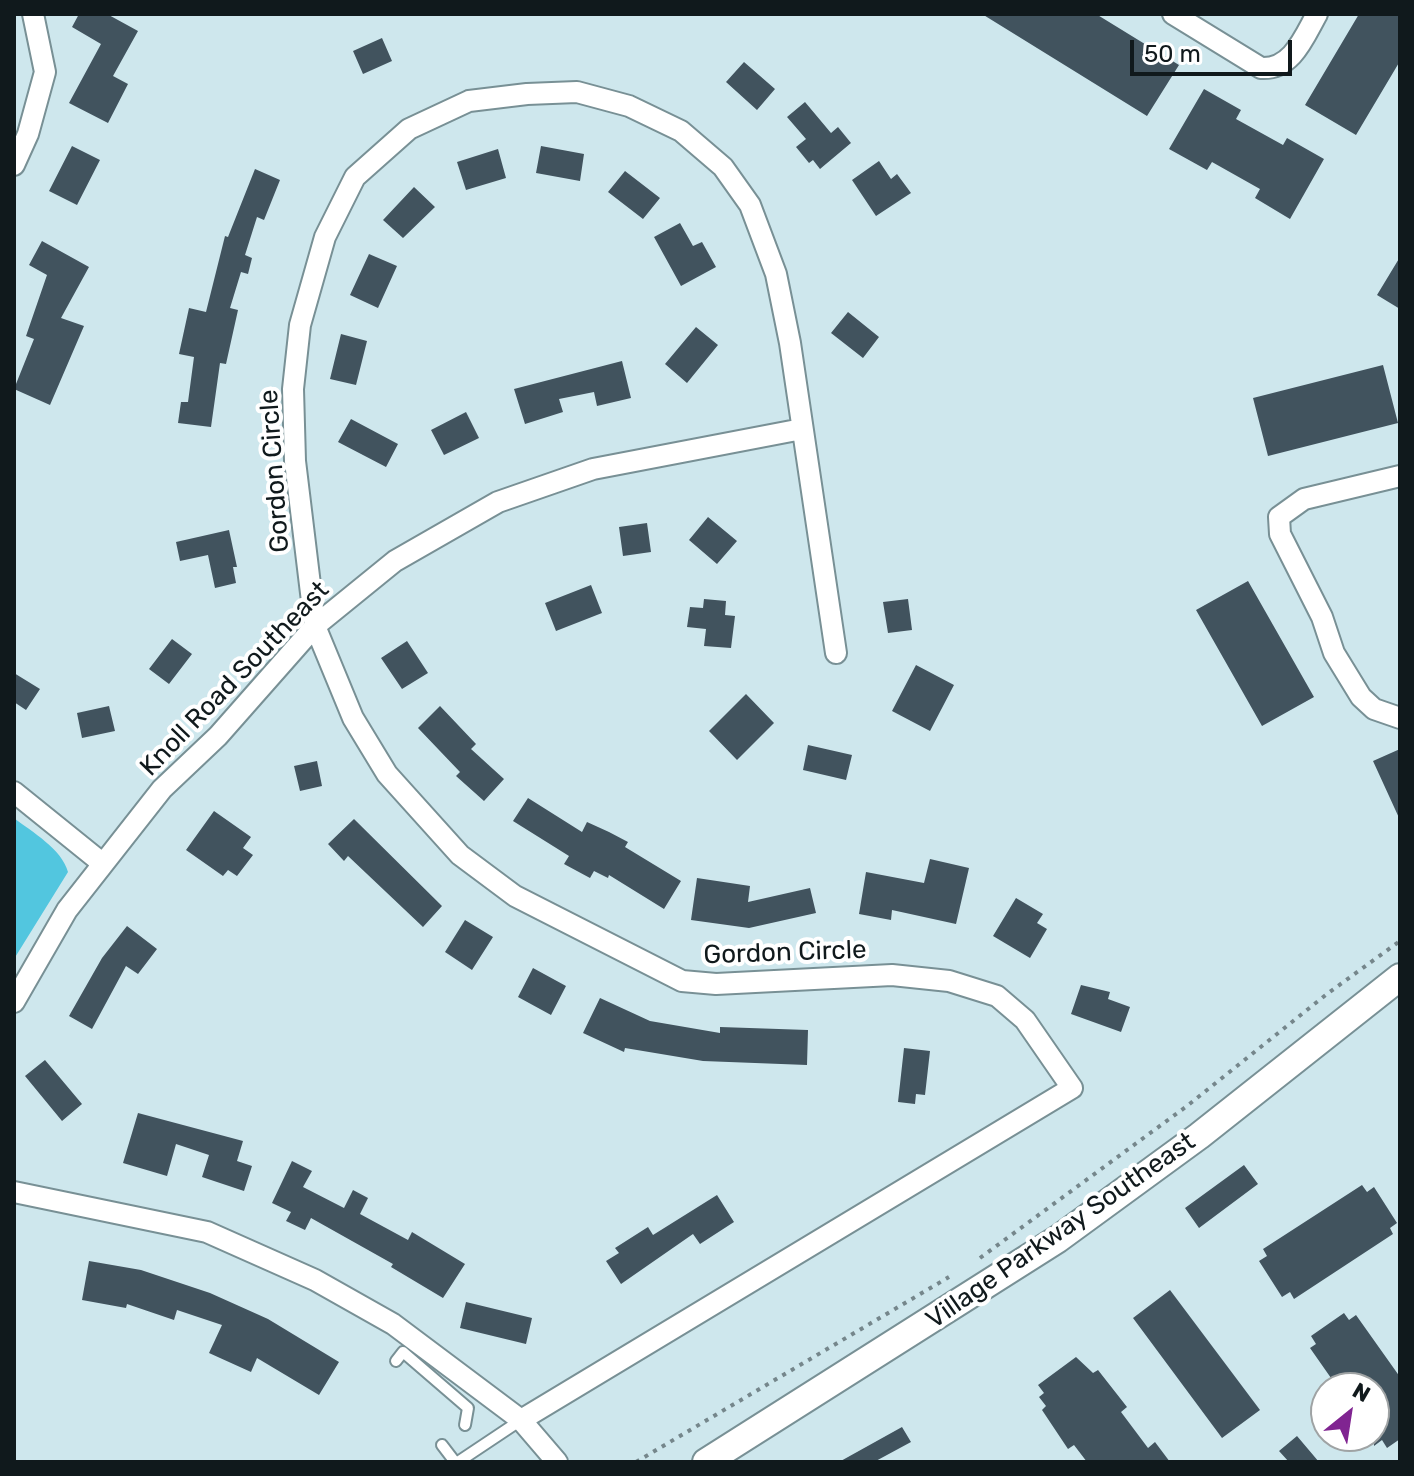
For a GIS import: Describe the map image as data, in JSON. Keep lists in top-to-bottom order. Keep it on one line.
{"streets":{"street":["Gordon Circle","Knoll Road Southeast","Village Parkway Southeast"]},"crossings":[["Gordon Circle","Knoll Road Southeast"]],"scale_bar":"50 m","north":"top right"}
